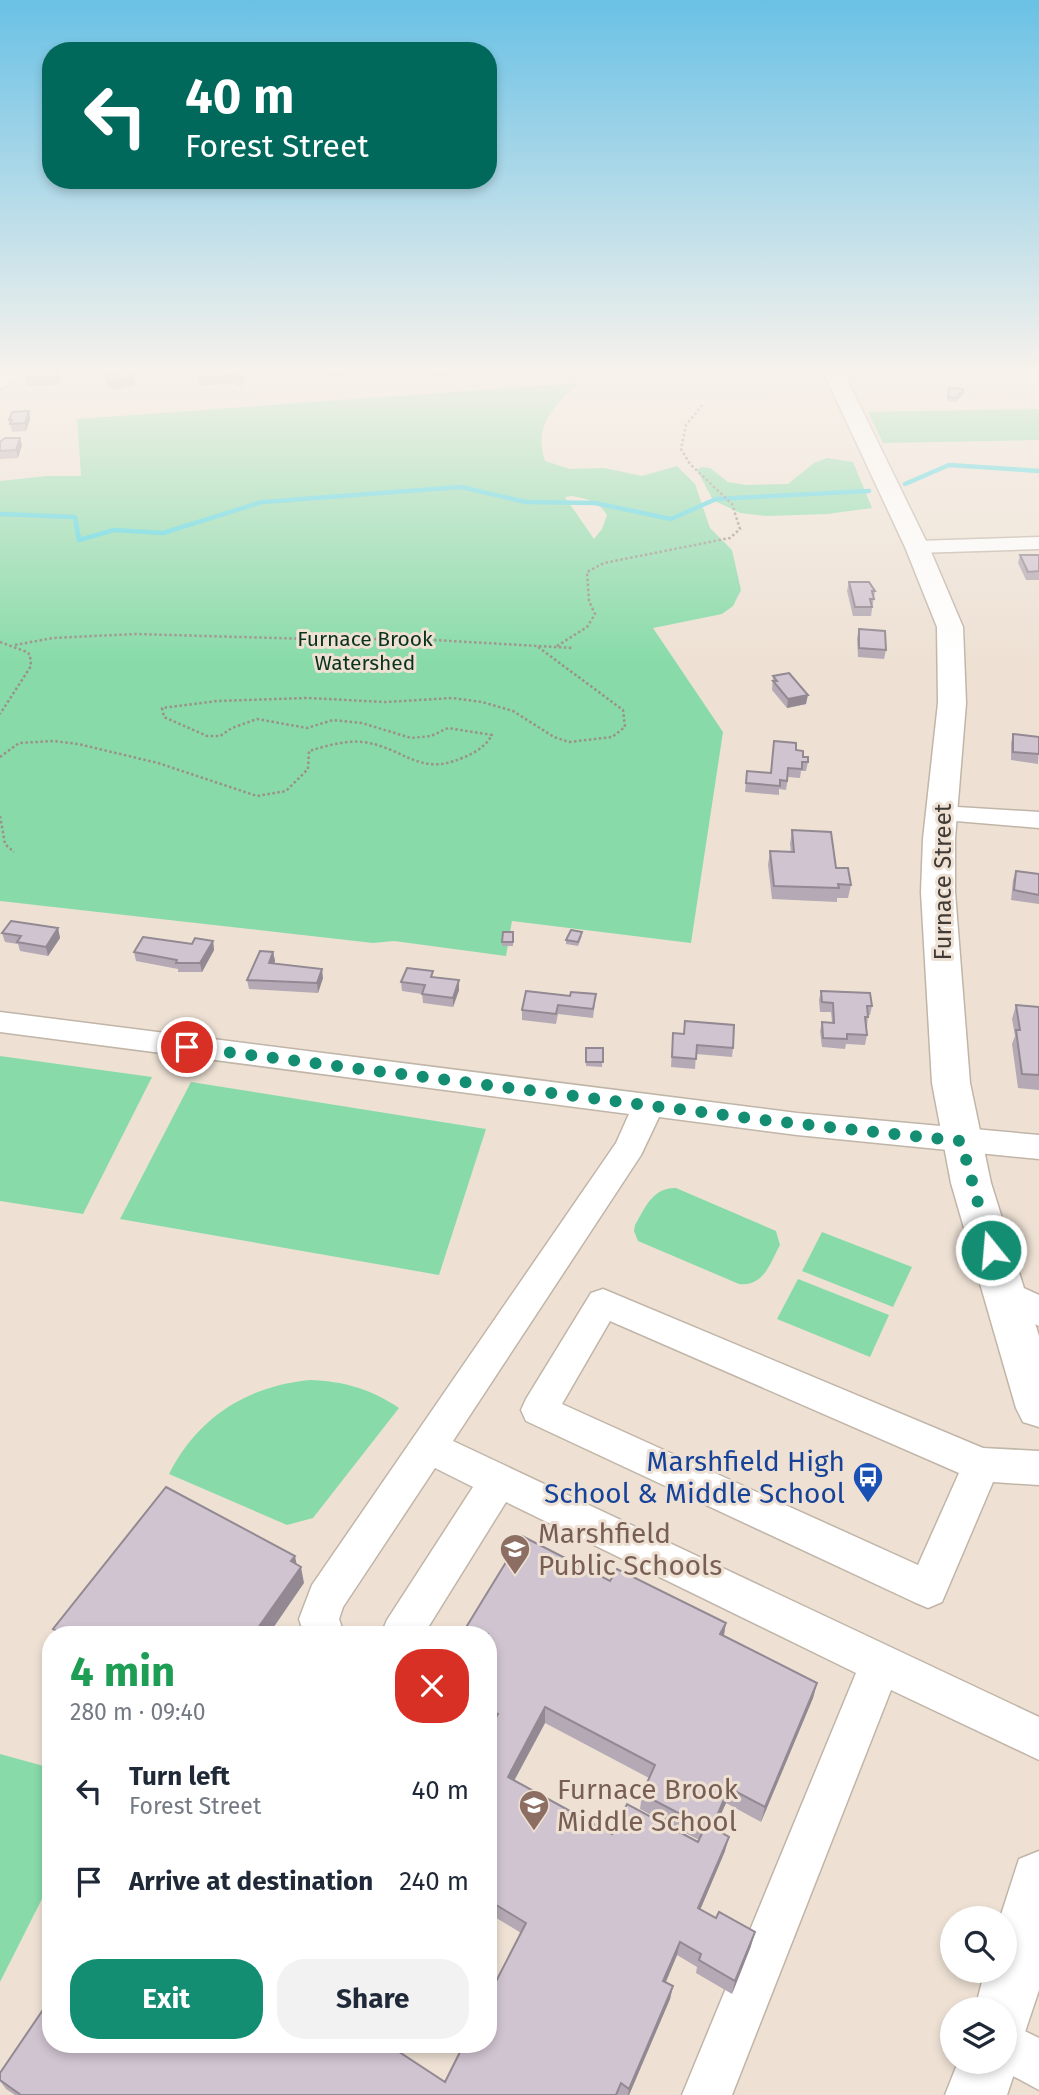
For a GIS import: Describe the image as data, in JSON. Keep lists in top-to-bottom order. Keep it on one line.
{"streets":{"main road":["Furnace Street"]},"parks":["Furnace Brook Watershed"],"places":{"bus stop":["Marshfield High School & Middle School"],"school or university":["Marshfield Public Schools","Furnace Brook Middle School"]},"page":{"turn":["40 m","Forest Street"],"heading":["4 min","280 m · 09:40"],"list":[{"name":"Turn left","note":"Forest Street","value":"40 m"},{"name":"Arrive at destination","value":"240 m"}],"buttons":["Exit","Share"]}}
